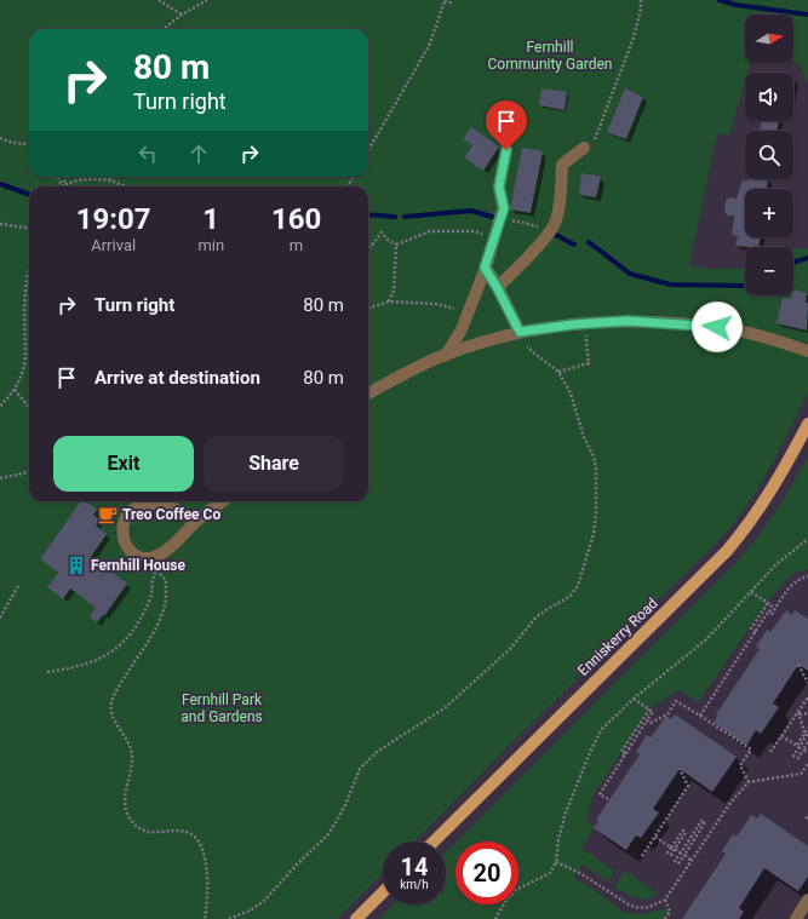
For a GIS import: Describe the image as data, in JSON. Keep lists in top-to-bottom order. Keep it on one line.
{"streets":{"main road":["Enniskerry Road"]},"parks":["Fernhill Community Garden","Fernhill Park and Gardens"],"places":{"cafe":["Treo Coffee Co"],"building":["Fernhill House"]},"north":"right","page":{"map_buttons":["+","−"],"turn":["80 m","Turn right"],"eta":["19:07","Arrival","1","min","160","m"],"list":[{"name":"Turn right","value":"80 m"},{"name":"Arrive at destination","value":"80 m"}],"buttons":["Exit","Share"],"speed":"14 km/h","limit":"20"}}
